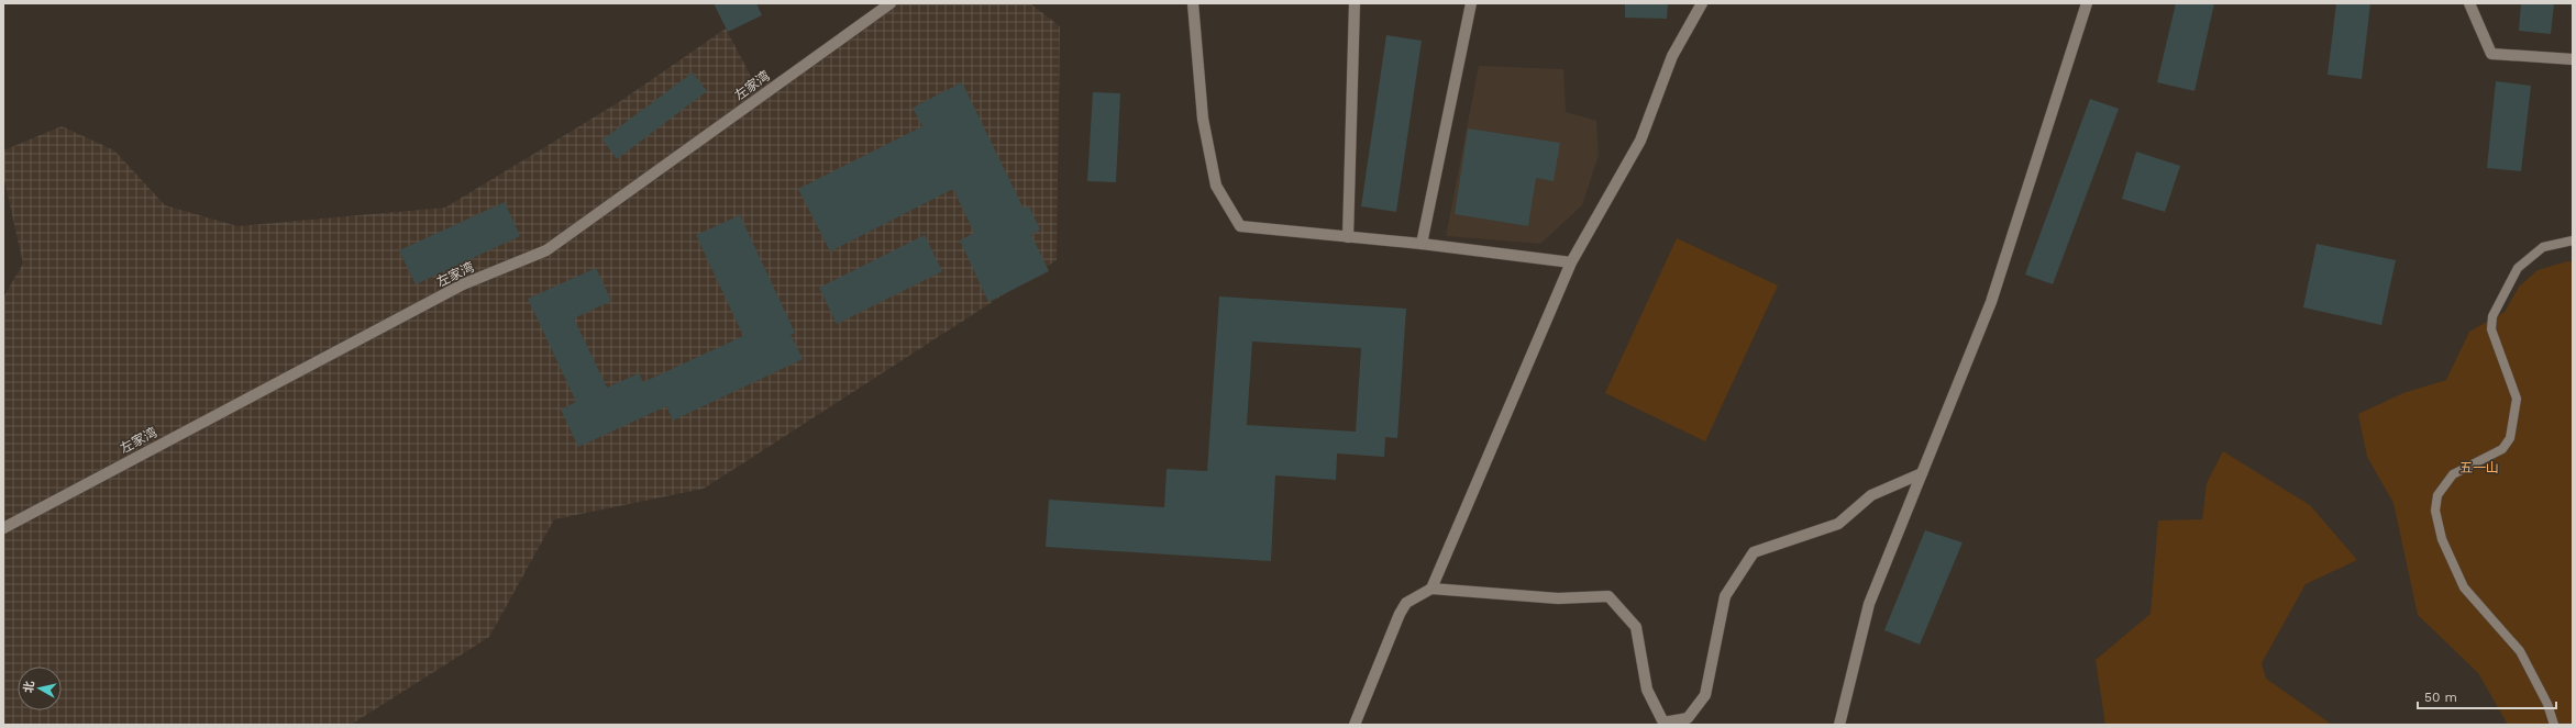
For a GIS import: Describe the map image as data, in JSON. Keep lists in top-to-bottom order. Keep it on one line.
{"streets":{"street":["左家湾"]},"parks":["五一山"],"scale_bar":"50 m","north":"left"}
